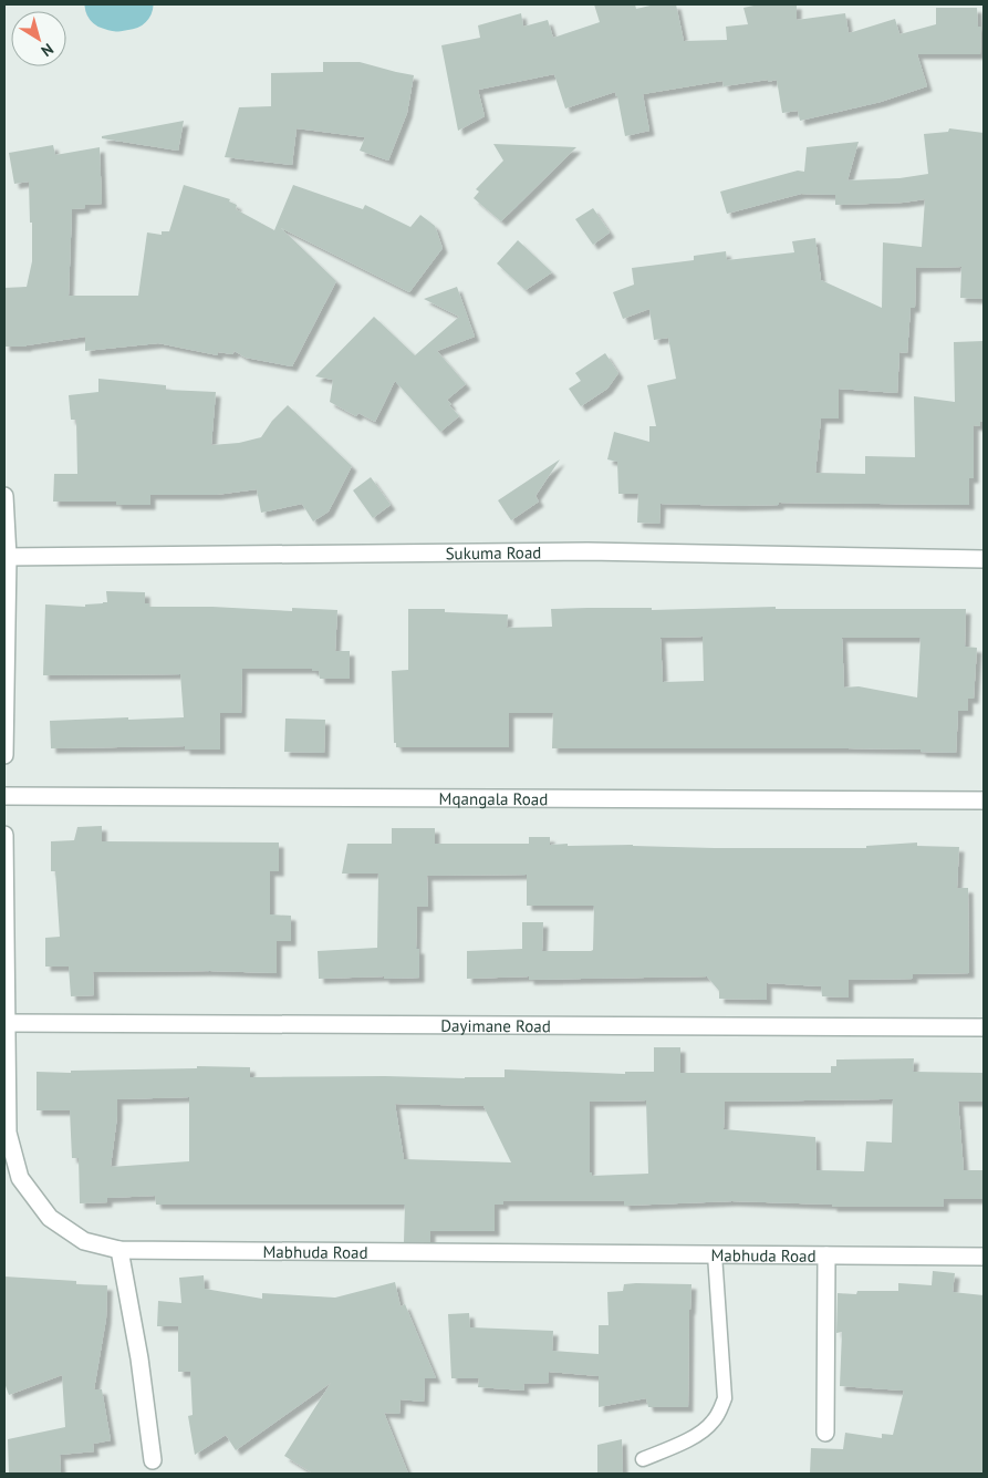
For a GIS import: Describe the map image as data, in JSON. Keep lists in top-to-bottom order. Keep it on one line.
{"streets":{"street":["Sukuma Road","Mqangala Road","Dayimane Road","Mabhuda Road"]},"crossings":[["Dayimane Road","Mabhuda Road"]],"north":"bottom right"}
